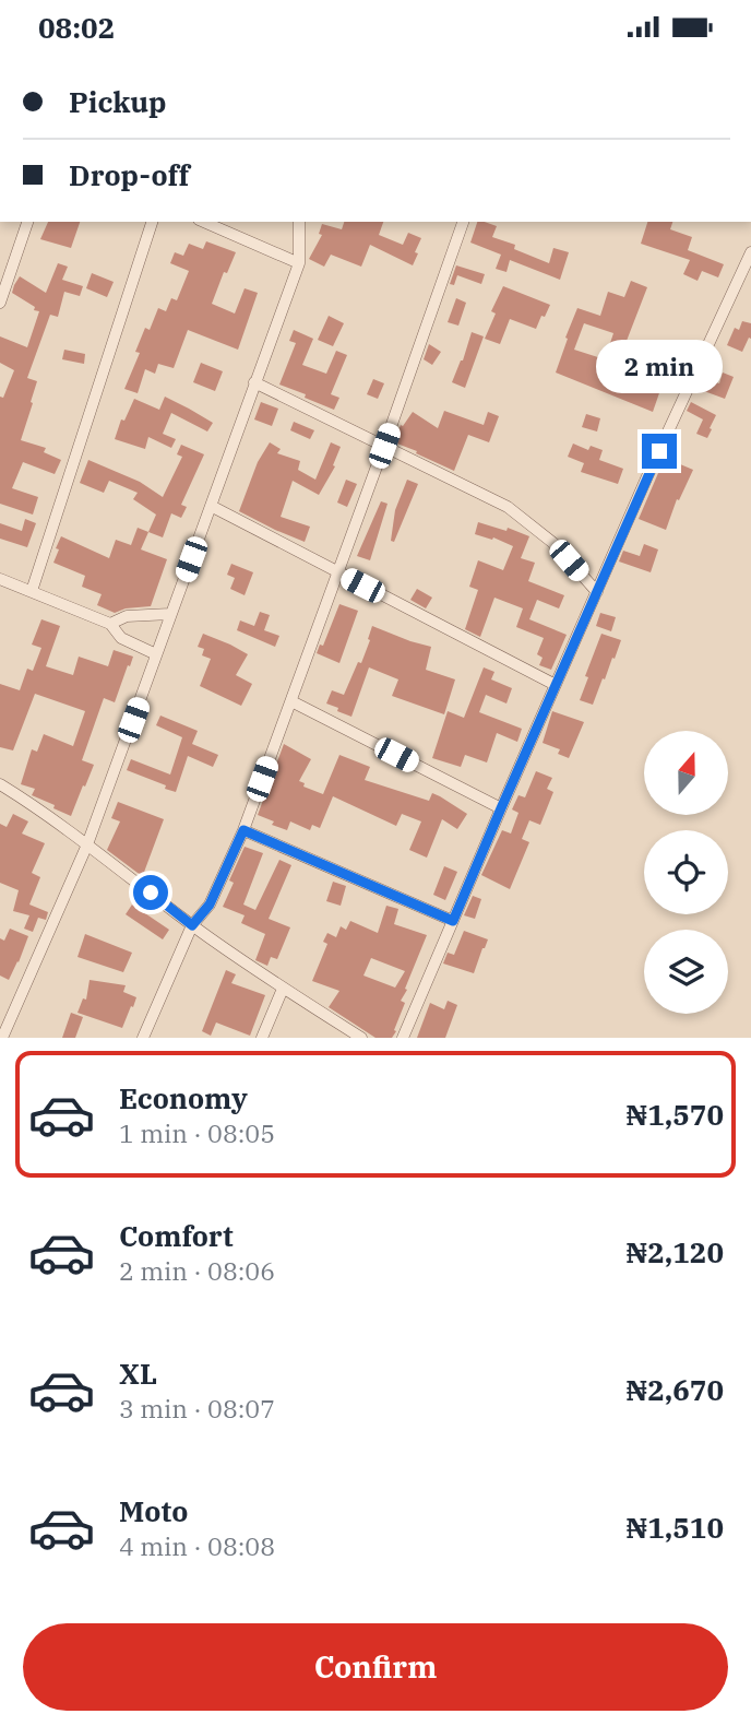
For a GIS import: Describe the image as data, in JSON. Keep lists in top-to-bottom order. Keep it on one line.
{"north":"top","page":{"status":"08:02","banner":["Pickup","Drop-off"],"bubble":"2 min","list":[{"name":"Economy","note":"1 min · 08:05","value":"₦1,570"},{"name":"Comfort","note":"2 min · 08:06","value":"₦2,120"},{"name":"XL","note":"3 min · 08:07","value":"₦2,670"},{"name":"Moto","note":"4 min · 08:08","value":"₦1,510"}],"buttons":"Confirm"}}
